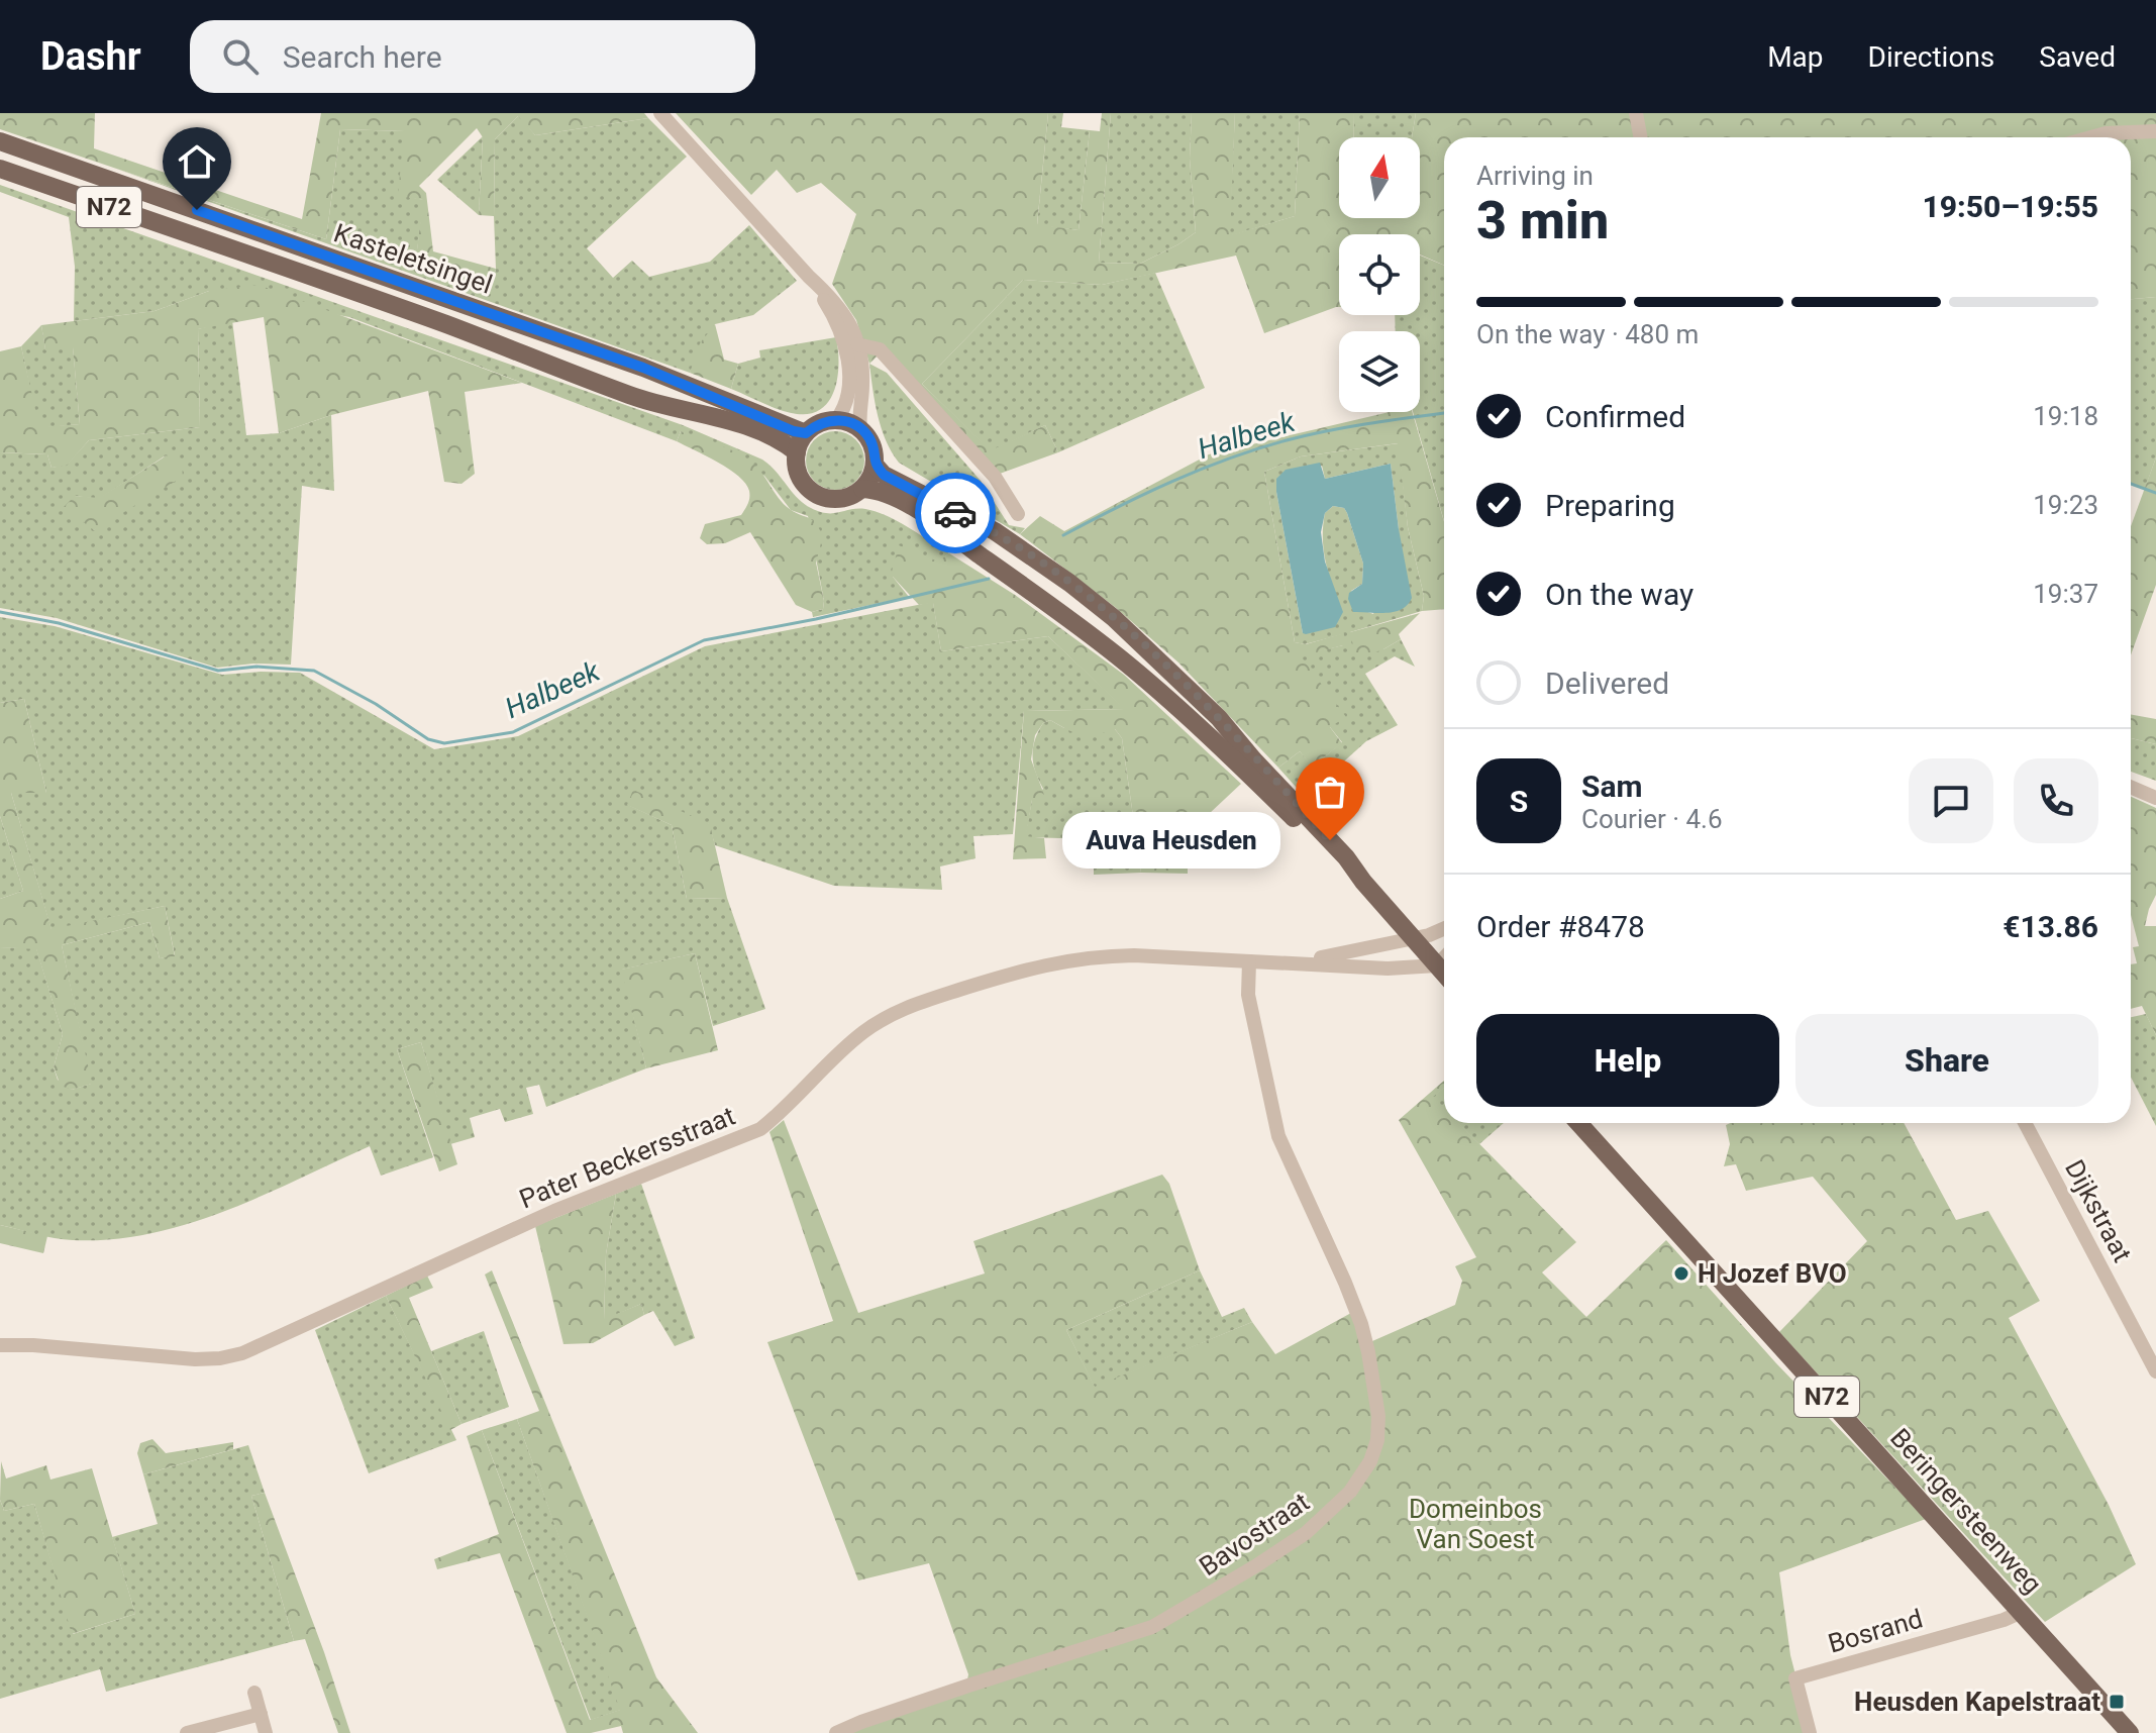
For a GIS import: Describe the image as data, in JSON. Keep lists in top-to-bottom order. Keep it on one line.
{"streets":{"main road":["N72","Kasteletsingel","Beringersteenweg"],"street":["Pater Beckersstraat","Dijkstraat","Bavostraat","Bosrand"]},"crossings":[["Pater Beckersstraat","Bavostraat"],["Beringersteenweg","Bosrand"]],"water":["Halbeek"],"parks":["Domeinbos Van Soest"],"places":{"other":["Auva Heusden","H Jozef BVO"],"transit":["Heusden Kapelstraat"]},"north":"top","page":{"header":"Dashr","search":"Search here","nav":["Map","Directions","Saved"],"heading":["3 min","Arriving in","19:50–19:55"],"panel":["Sam","Courier · 4.6","Order #8478","€13.86"],"bar":"On the way · 480 m","list":[["Confirmed","19:18"],["Preparing","19:23"],["On the way","19:37"],"Delivered"],"round":"S","bubble":"Auva Heusden","buttons":["Help","Share"]}}
